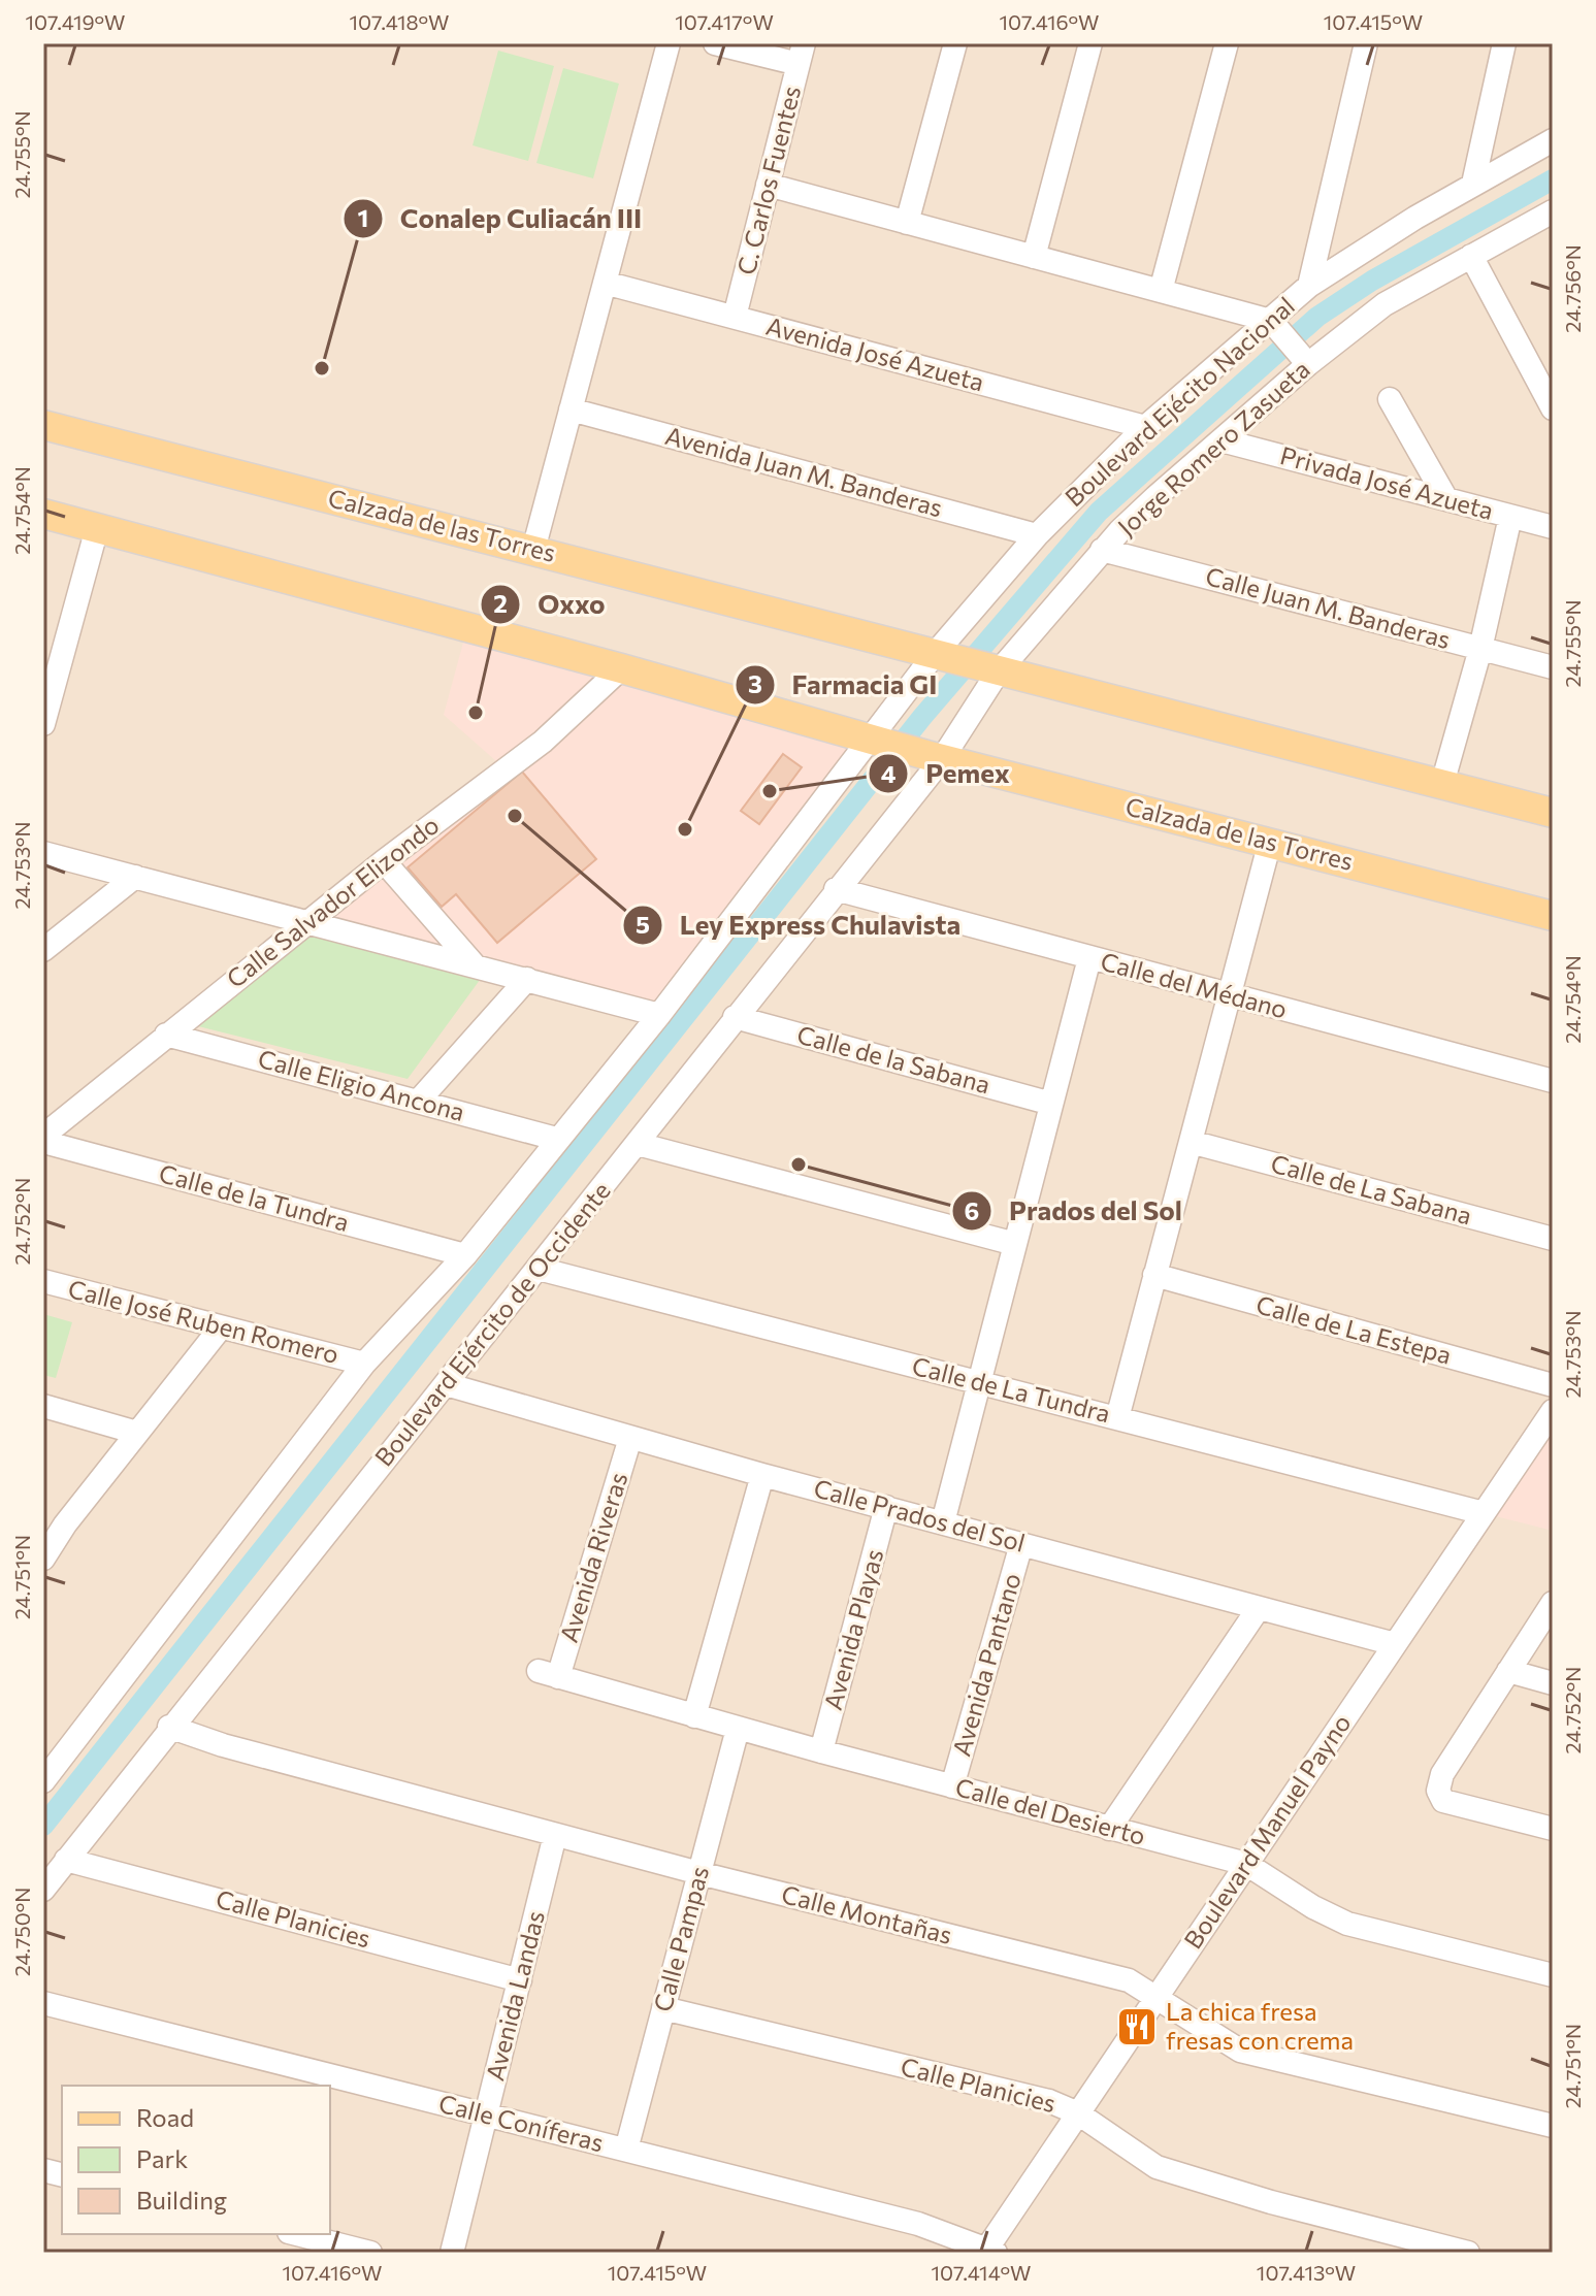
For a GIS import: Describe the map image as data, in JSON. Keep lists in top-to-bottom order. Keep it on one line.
{"streets":{"main road":["Calzada de las Torres"],"street":["C. Carlos Fuentes","Avenida José Azueta","Boulevard Ejécito Nacional","Jorge Romero Zasueta","Avenida Juan M. Banderas","Privada José Azueta","Calle Juan M. Banderas","Calle Salvador Elizondo","Calle del Médano","Calle de la Sabana","Calle Eligio Ancona","Calle de La Sabana","Calle de la Tundra","Calle José Ruben Romero","Boulevard Ejército de Occidente","Calle de La Estepa","Calle de La Tundra","Calle Prados del Sol","Avenida Riveras","Avenida Playas","Avenida Pantano","Calle del Desierto","Boulevard Manuel Payno","Calle Montañas","Calle Planicies","Calle Pampas","Avenida Landas","Calle Coníferas"]},"crossings":[["C. Carlos Fuentes","Avenida José Azueta"],["Avenida José Azueta","Boulevard Ejécito Nacional"],["Boulevard Ejécito Nacional","Avenida Juan M. Banderas"],["Boulevard Ejécito Nacional","Calzada de las Torres"],["Jorge Romero Zasueta","Privada José Azueta"],["Jorge Romero Zasueta","Calzada de las Torres"],["Jorge Romero Zasueta","Calle Juan M. Banderas"],["Jorge Romero Zasueta","Boulevard Ejército de Occidente"],["Calzada de las Torres","Boulevard Ejército de Occidente"],["Calle Salvador Elizondo","Calle Eligio Ancona"],["Calle Salvador Elizondo","Calle de la Tundra"],["Calle del Médano","Boulevard Ejército de Occidente"],["Calle de la Sabana","Boulevard Ejército de Occidente"],["Boulevard Ejército de Occidente","Calle de La Tundra"],["Boulevard Ejército de Occidente","Calle Prados del Sol"],["Boulevard Ejército de Occidente","Calle Montañas"],["Boulevard Ejército de Occidente","Calle Planicies"],["Calle de La Tundra","Boulevard Manuel Payno"],["Calle Prados del Sol","Avenida Riveras"],["Calle Prados del Sol","Avenida Playas"],["Calle Prados del Sol","Avenida Pantano"],["Calle Prados del Sol","Boulevard Manuel Payno"],["Avenida Riveras","Calle del Desierto"],["Avenida Playas","Calle del Desierto"],["Avenida Pantano","Calle del Desierto"],["Calle del Desierto","Boulevard Manuel Payno"],["Calle del Desierto","Calle Pampas"],["Boulevard Manuel Payno","Calle Montañas"],["Boulevard Manuel Payno","Calle Planicies"],["Boulevard Manuel Payno","Calle Coníferas"],["Calle Montañas","Calle Pampas"],["Calle Montañas","Avenida Landas"],["Calle Planicies","Calle Pampas"],["Calle Planicies","Avenida Landas"],["Calle Pampas","Calle Coníferas"],["Avenida Landas","Calle Coníferas"]],"places":{"other":["Conalep Culiacán III","Oxxo","Pemex","Ley Express Chulavista","Farmacia GI","Prados del Sol"],"restaurant":["La chica fresa fresas con crema"]},"legend":["Road","Park","Building"],"coordinates":["107.419°W","107.418°W","107.417°W","107.416°W","107.415°W","24.755°N","24.756°N","24.754°N","24.753°N","24.752°N","24.751°N","24.750°N","107.414°W","107.413°W"]}
